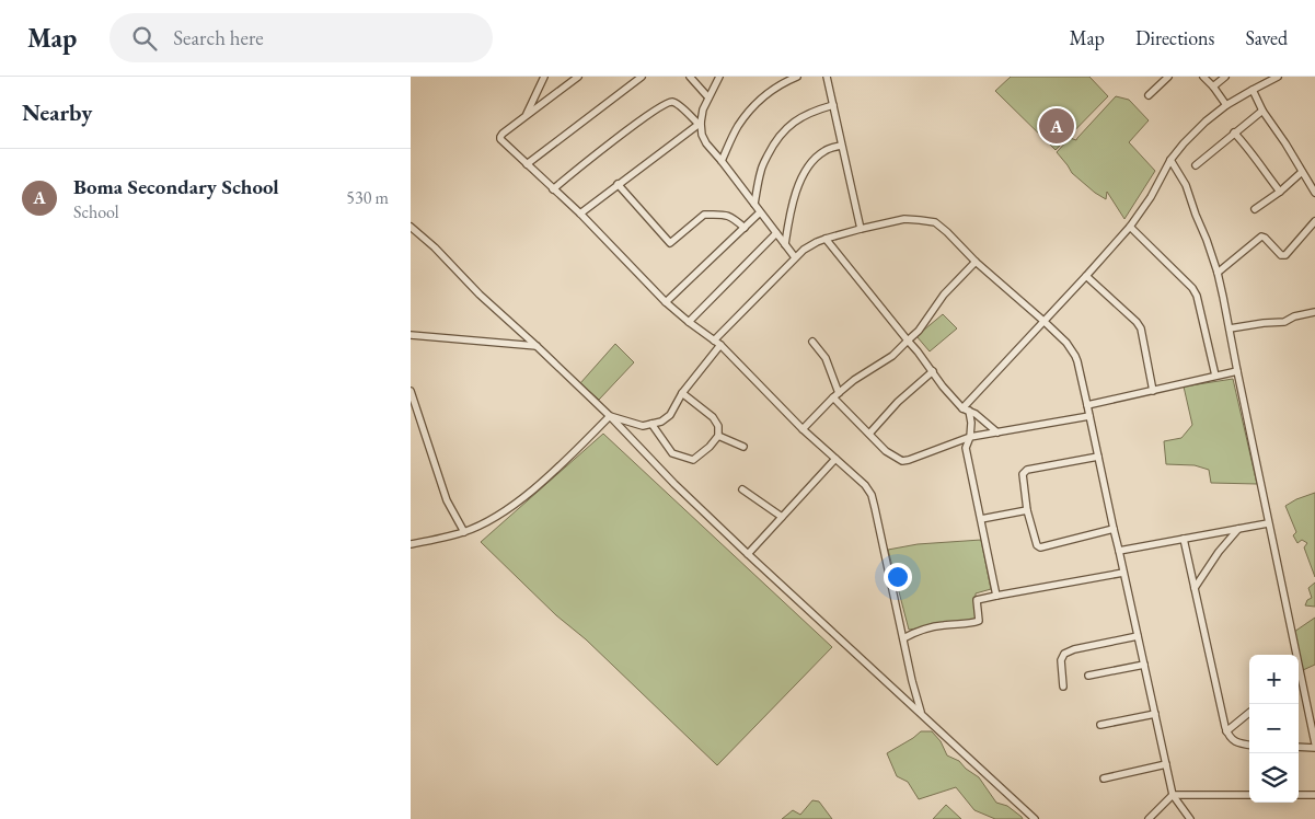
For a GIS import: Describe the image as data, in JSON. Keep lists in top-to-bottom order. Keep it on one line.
{"page":{"header":"Map","search":"Search here","nav":["Map","Directions","Saved"],"heading":"Nearby","pins":"A","list":[{"mark":"A","name":"Boma Secondary School","note":"School","value":"530 m"}],"map_buttons":["+","−"]}}
